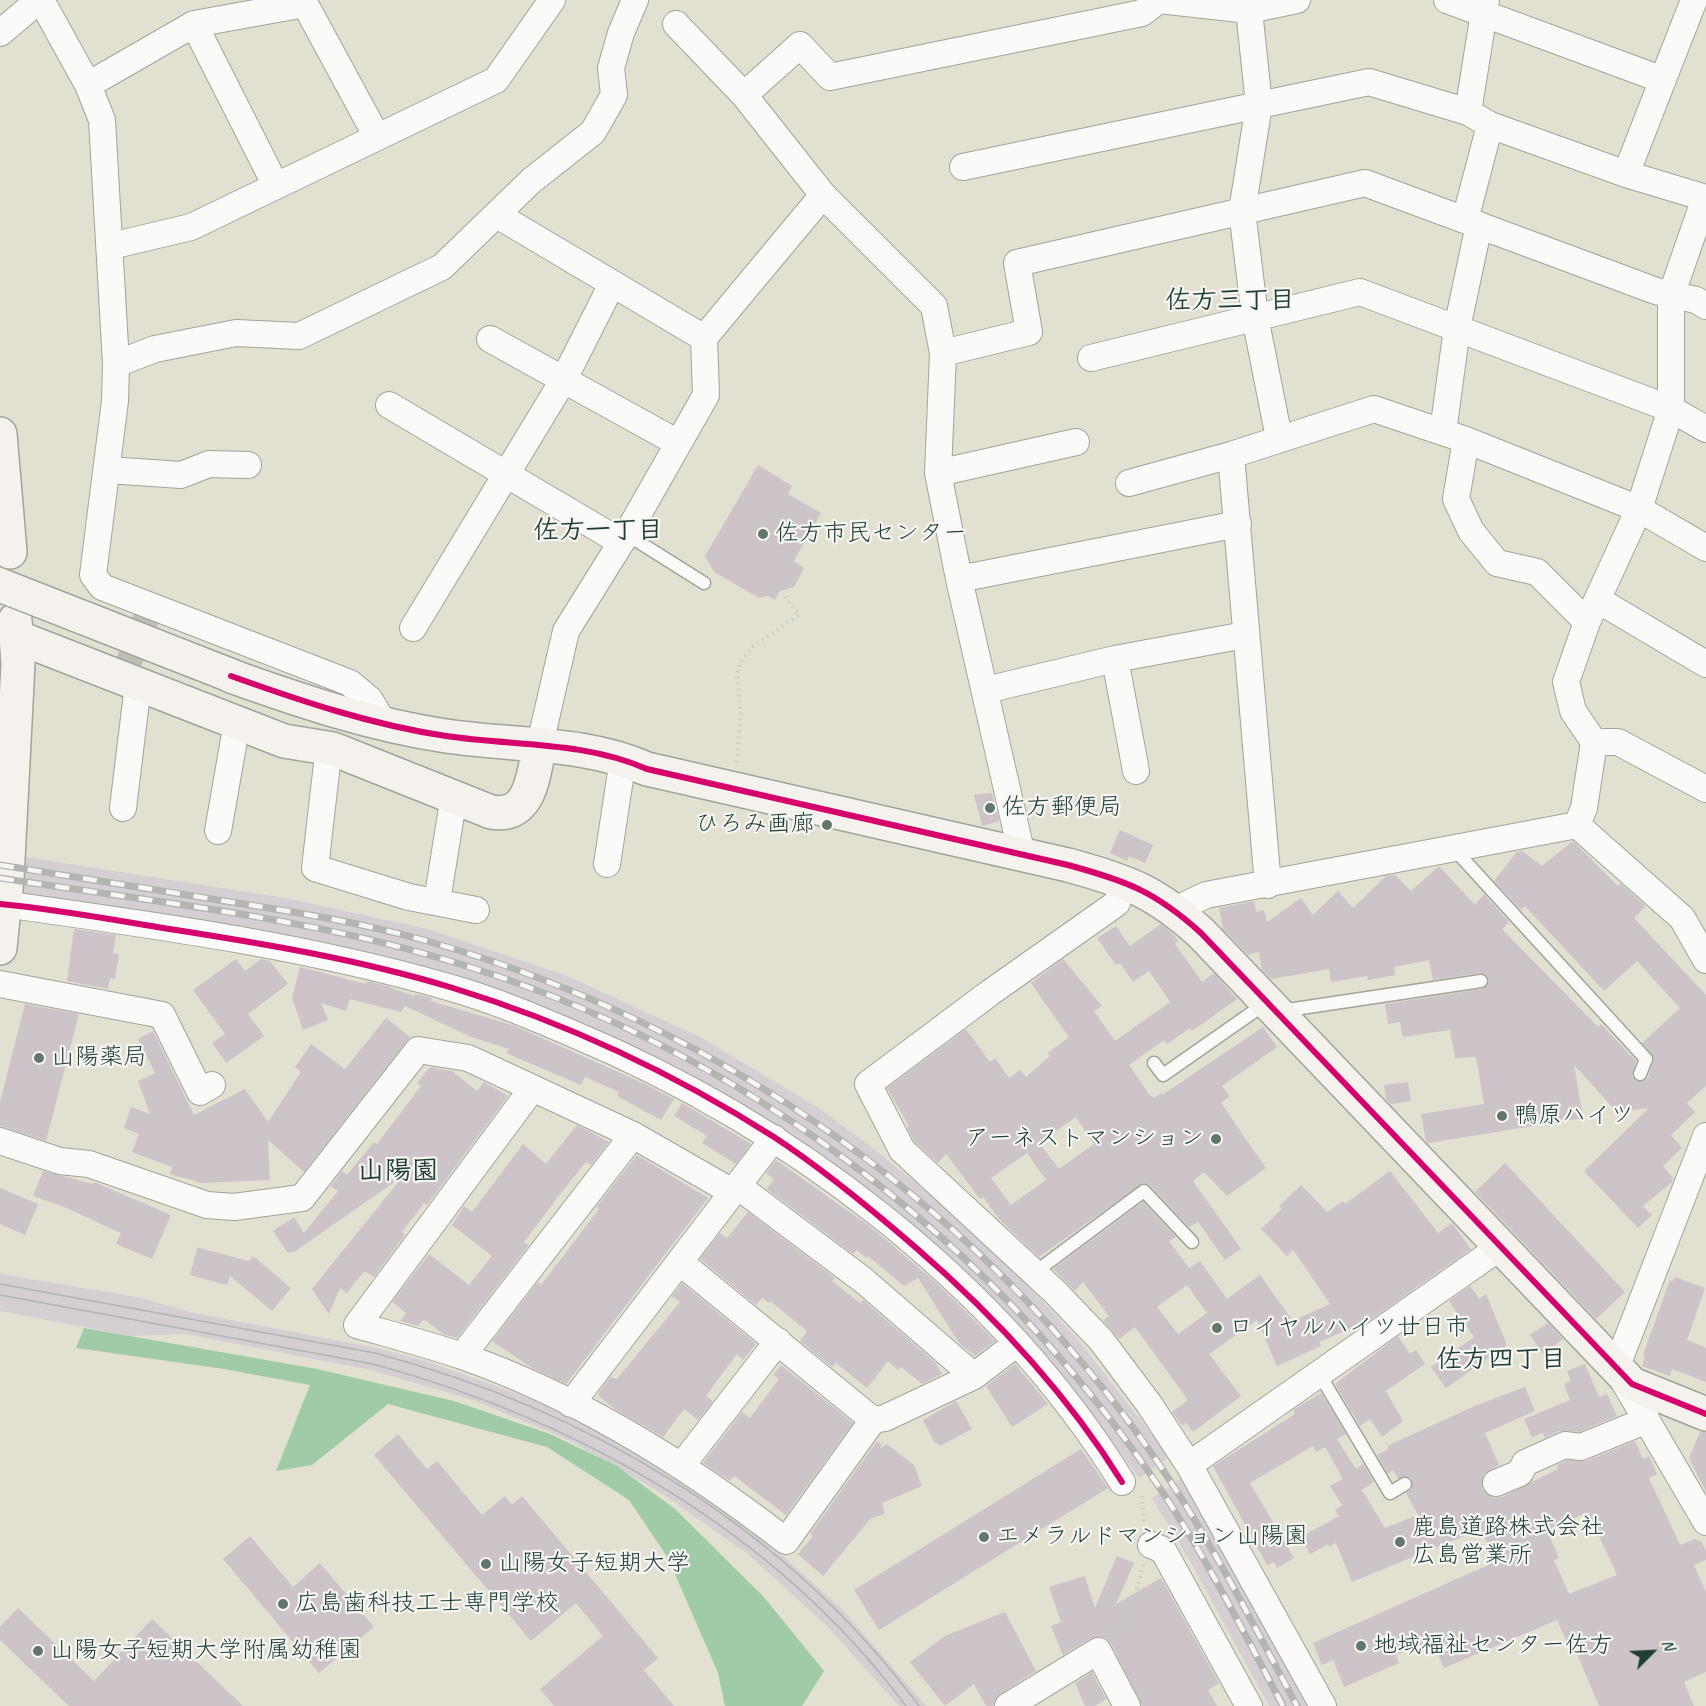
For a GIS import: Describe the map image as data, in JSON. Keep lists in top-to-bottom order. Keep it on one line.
{"districts":["佐方三丁目","佐方一丁目","山陽園","佐方四丁目"],"places":["佐方市民センター","佐方郵便局","ひろみ画廊","山陽薬局","鴨原ハイツ","アーネストマンション","ロイヤルハイツ廿日市","エメラルドマンション山陽園","鹿島道路株式会社 広島営業所","山陽女子短期大学","広島歯科技工士専門学校","地域福祉センター佐方","山陽女子短期大学附属幼稚園"],"north":"top right"}
